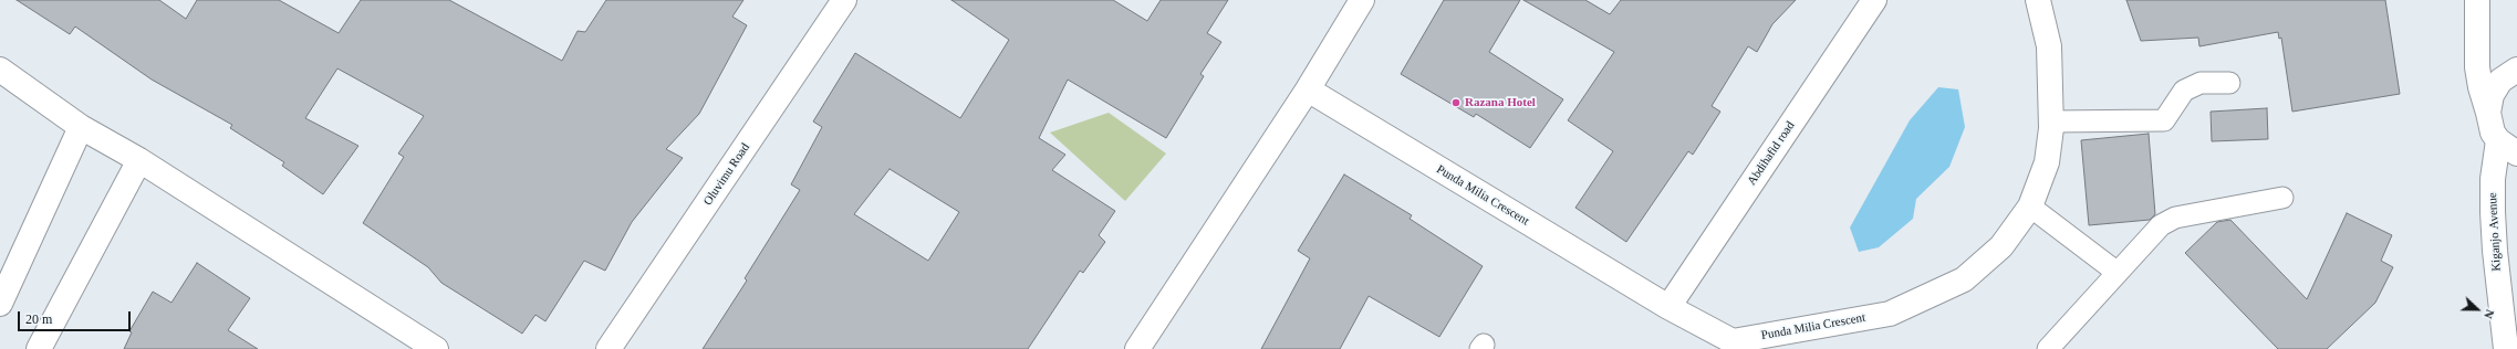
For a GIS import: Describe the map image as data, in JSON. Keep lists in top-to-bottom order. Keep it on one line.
{"streets":{"street":["Abdihafid road","Oluvimu Road","Punda Milia Crescent","Kiganjo Avenue"]},"crossings":[["Abdihafid road","Punda Milia Crescent"]],"places":["Razana Hotel"],"scale_bar":"20 m","north":"right"}
